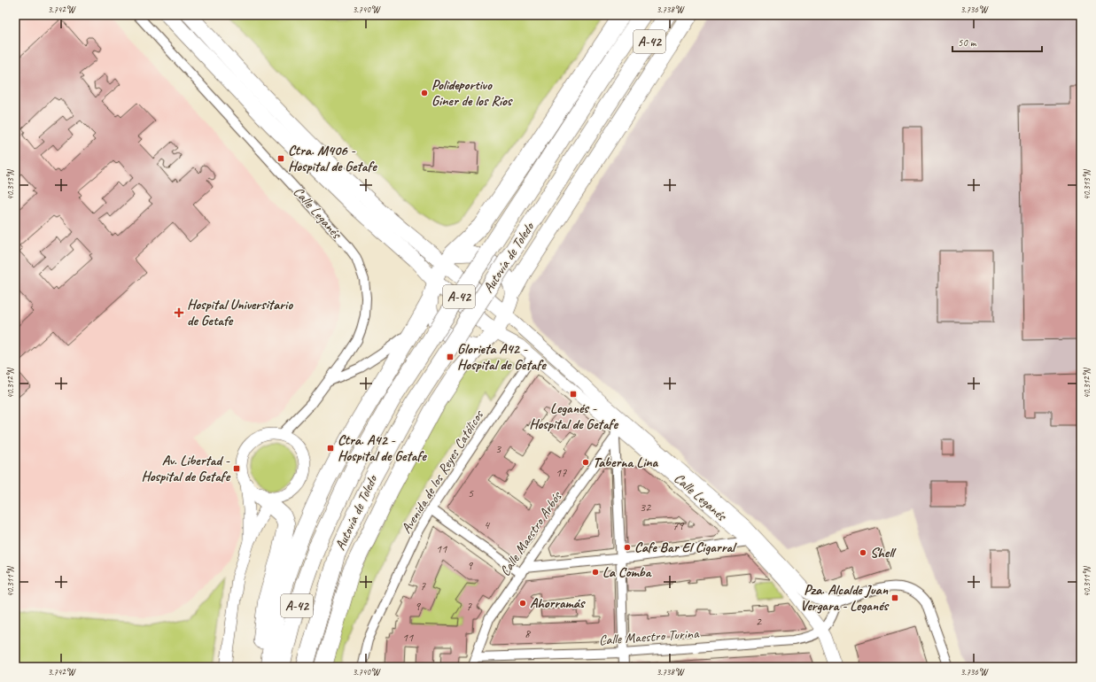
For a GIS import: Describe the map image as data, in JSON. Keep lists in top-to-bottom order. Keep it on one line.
{"streets":{"highway":["A-42","Calle Leganés","Autovía de Toledo"],"street":["Avenida de los Reyes Católicos","Calle Maestro Arbós","Calle Maestro Turina"]},"crossings":[["Calle Leganés","Avenida de los Reyes Católicos"],["Calle Leganés","Calle Maestro Turina"],["Calle Maestro Arbós","Calle Maestro Turina"]],"places":{"other":["Polideportivo Giner de los Ríos","Taberna Lina","Cafe Bar El Cigarral","Shell","La Comba","Ahorramás"],"transit":["Ctra. M406 - Hospital de Getafe","Glorieta A42 - Hospital de Getafe","Leganés - Hospital de Getafe","Ctra. A42 - Hospital de Getafe","Av. Libertad - Hospital de Getafe","Pza. Alcalde Juan Vergara - Leganés"],"health":["Hospital Universitario de Getafe"]},"house_numbers":["3","17","5","32","4","79","11","9","7","9","7","2","8","11"],"scale_bar":"50 m","coordinates":["3.742°W","3.740°W","3.738°W","3.736°W","40.313°N","40.312°N","40.311°N"]}
